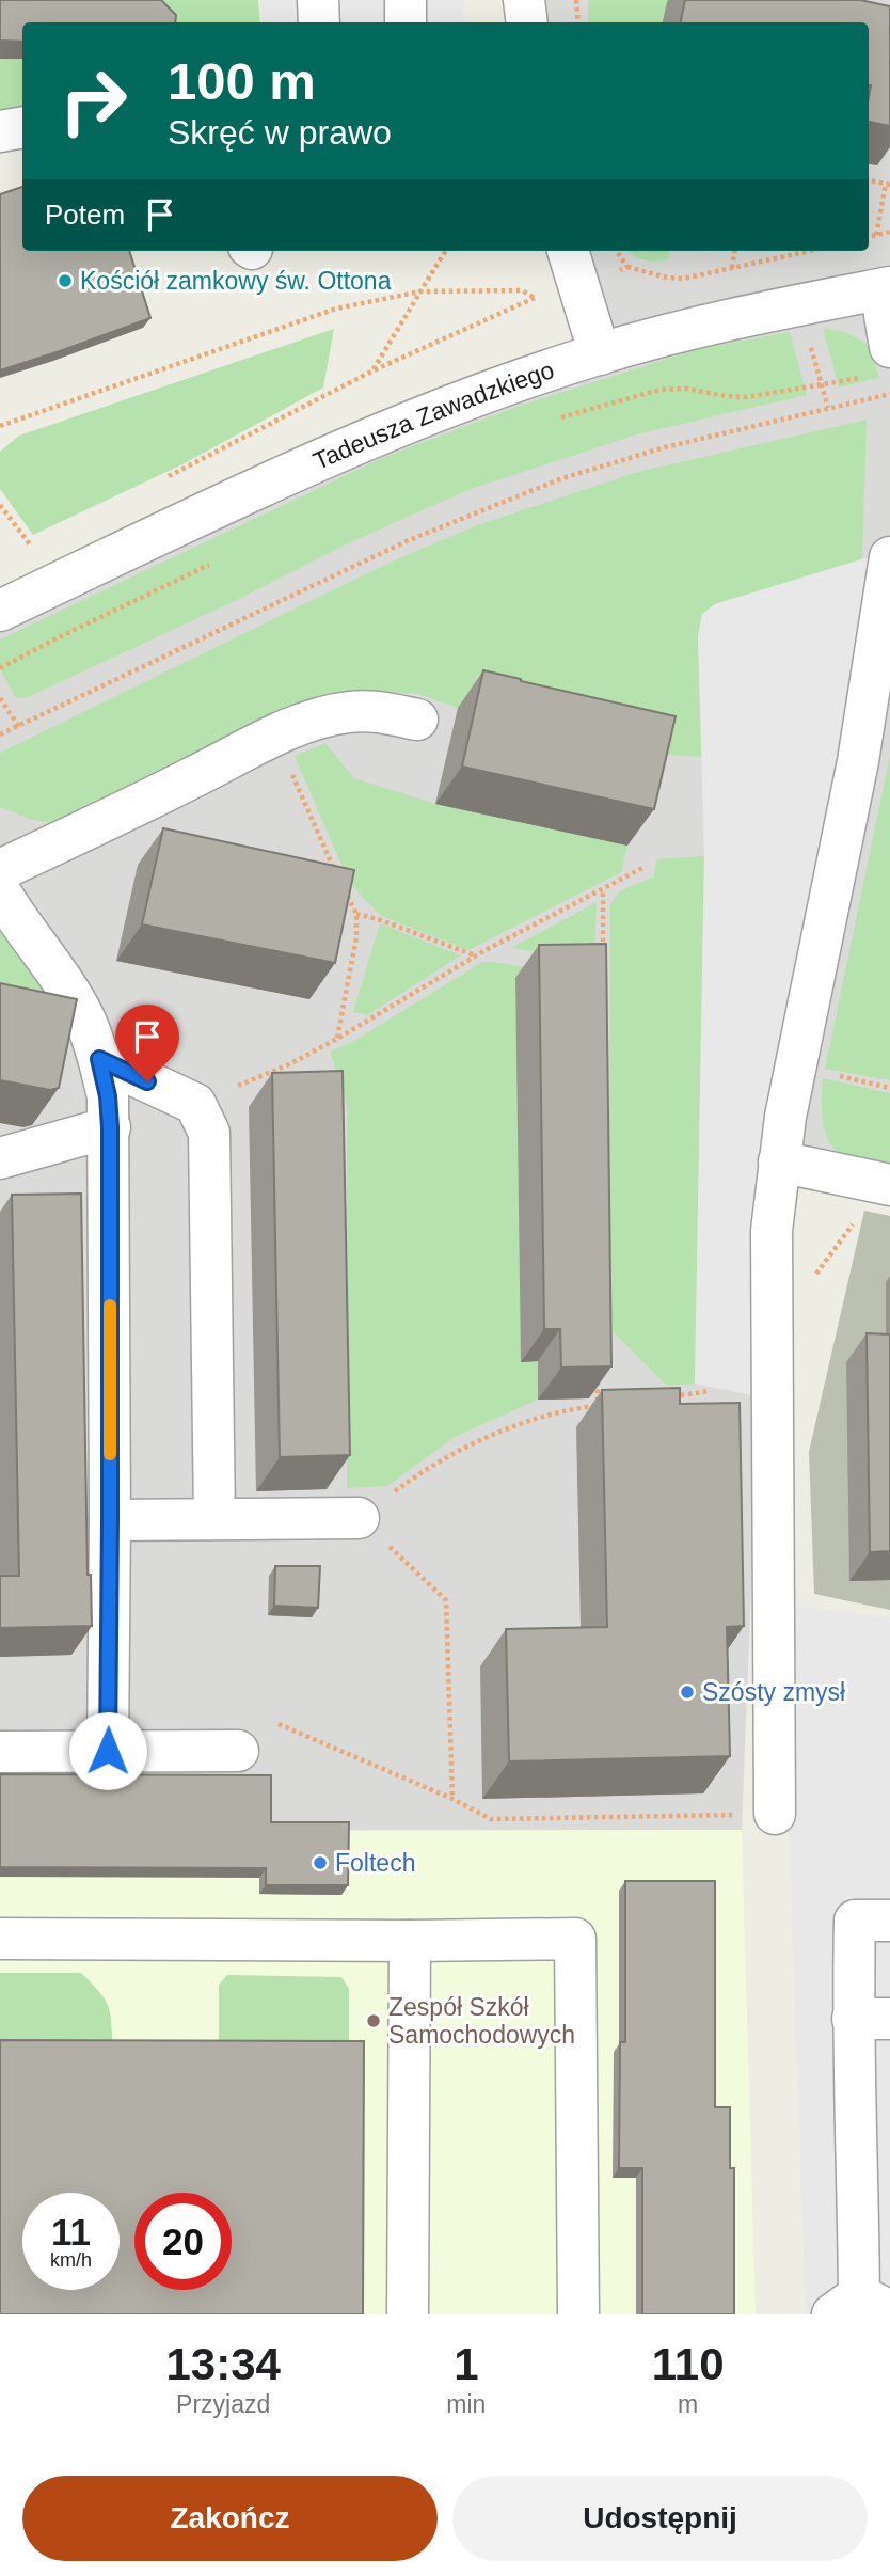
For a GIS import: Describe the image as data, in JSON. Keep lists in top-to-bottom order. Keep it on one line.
{"streets":{"street":["Tadeusza Zawadzkiego"]},"places":["Kościół zamkowy św. Ottona","Szósty zmysł","Foltech","Zespół Szkół Samochodowych"],"page":{"turn":["100 m","Skręć w prawo"],"then":"Potem","speed":"11 km/h","limit":"20","eta":["13:34","Przyjazd","1","min","110","m"],"buttons":["Zakończ","Udostępnij"]}}
